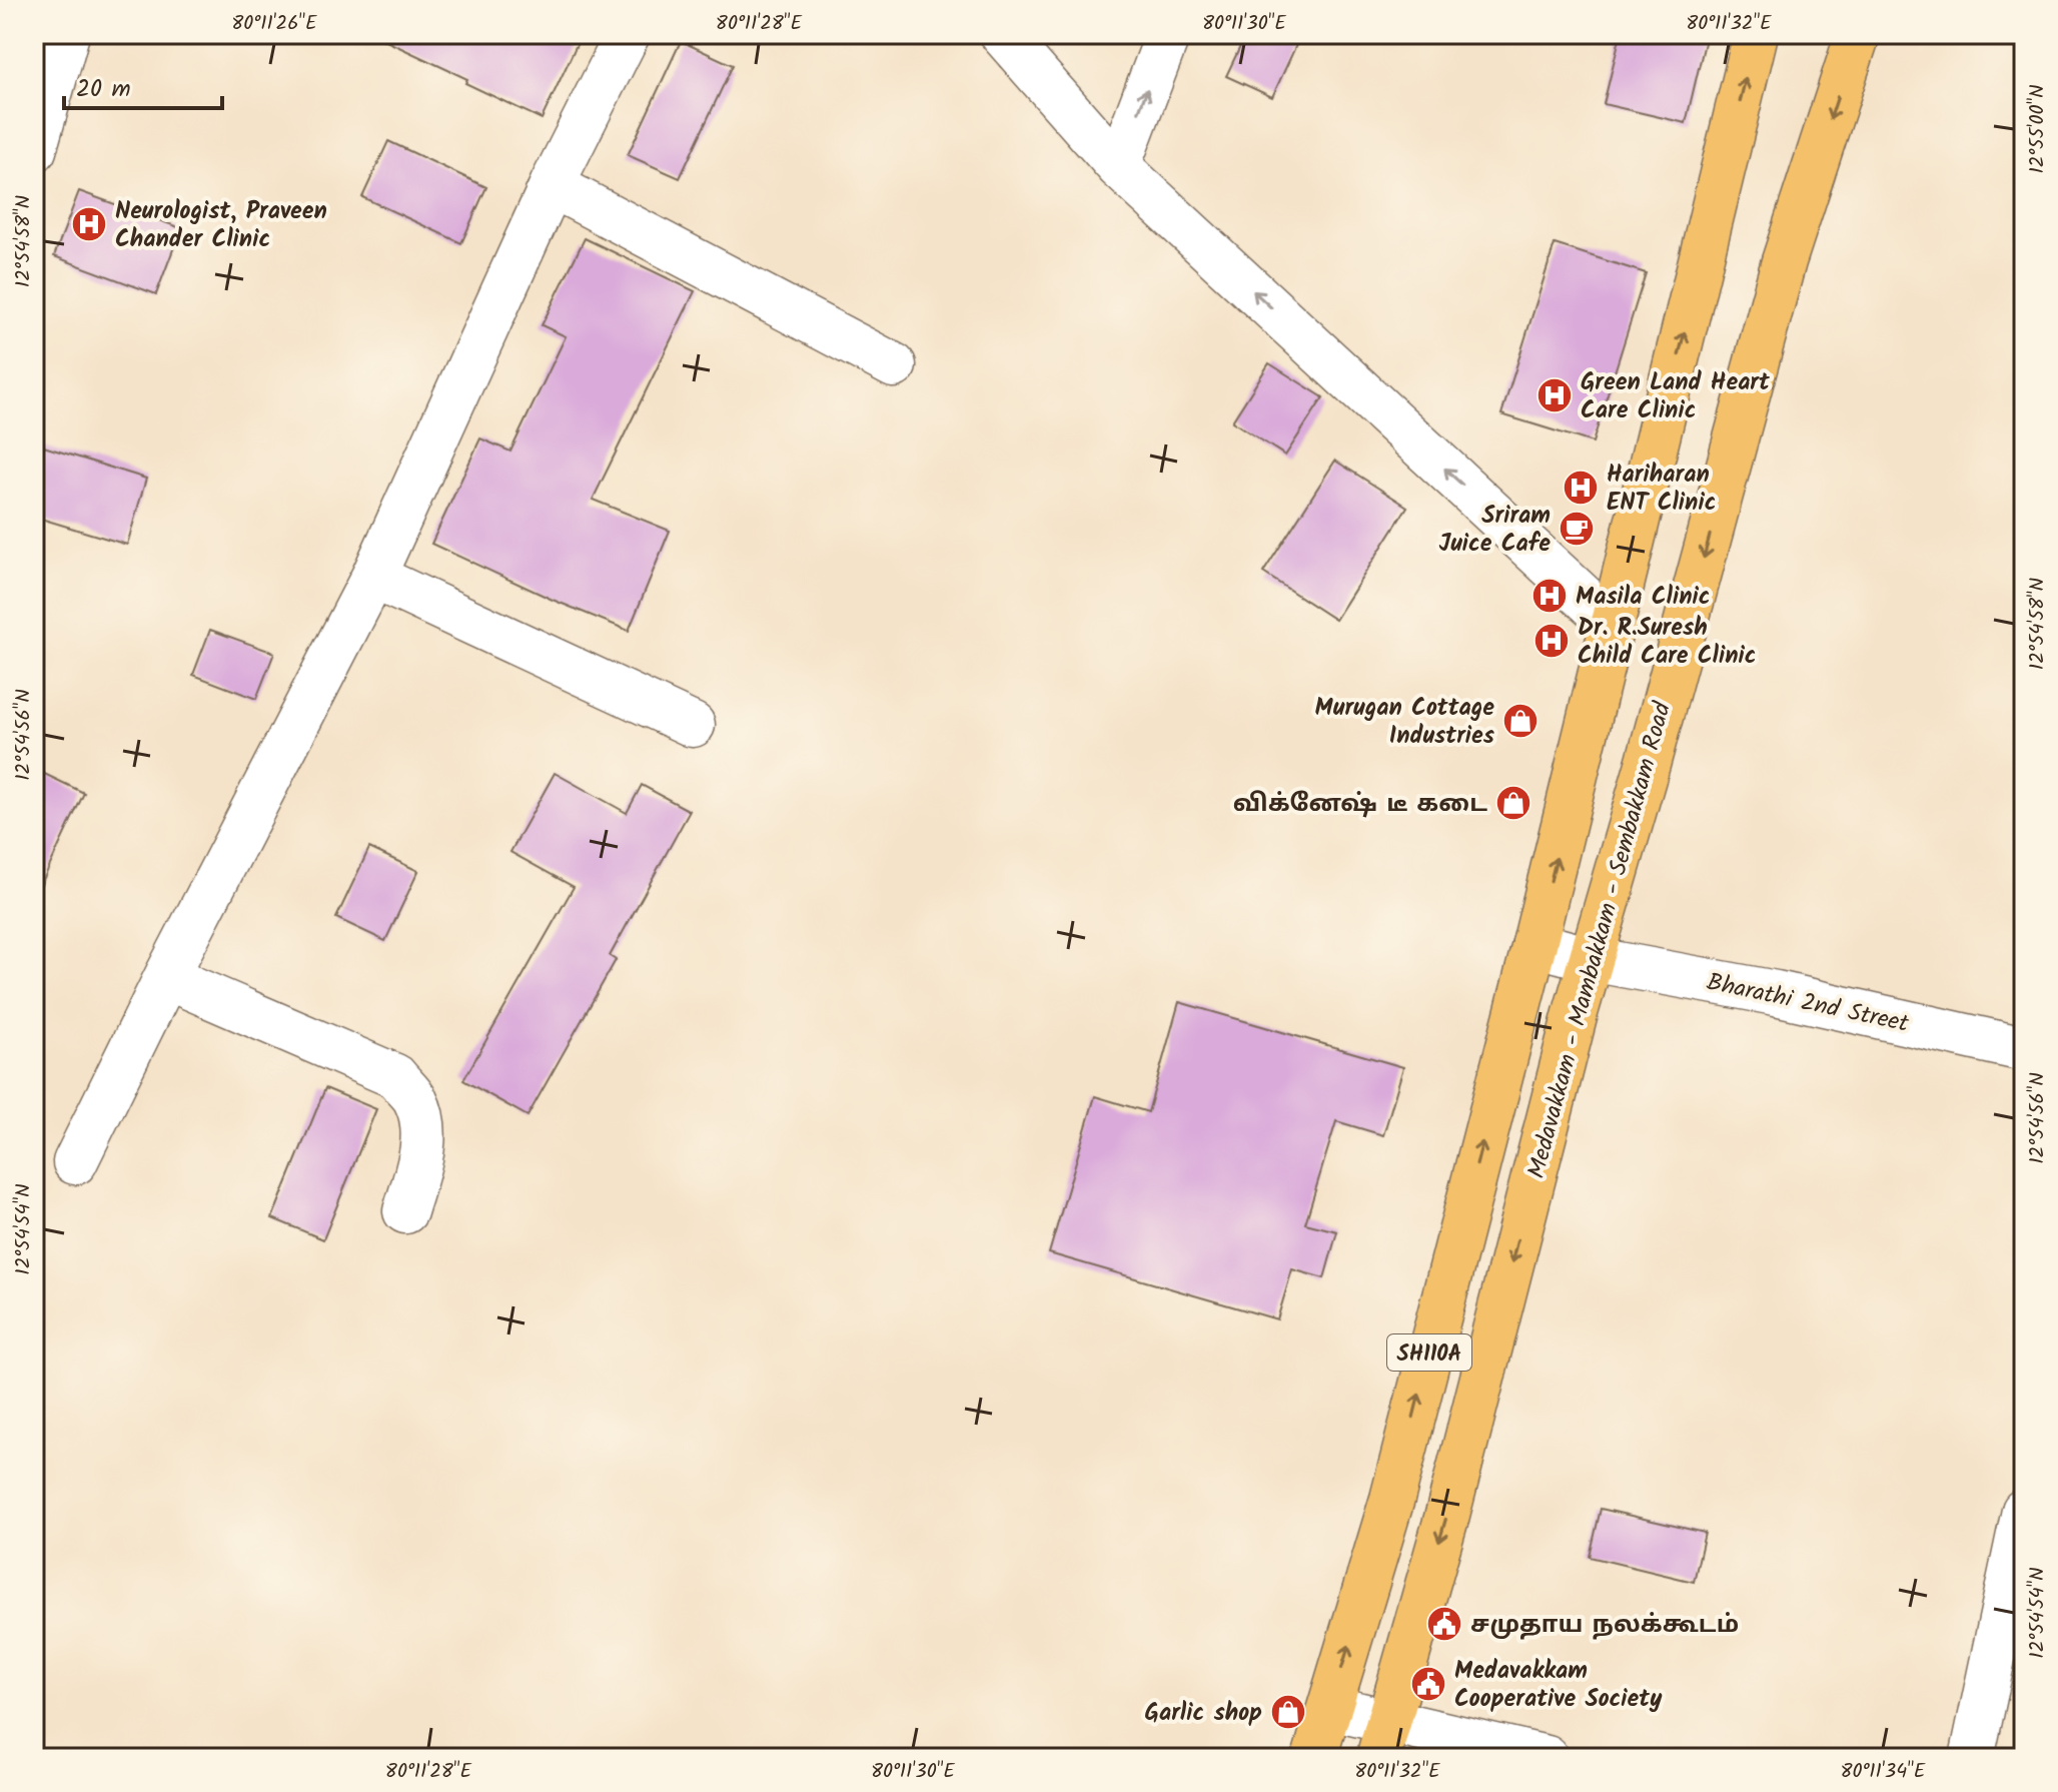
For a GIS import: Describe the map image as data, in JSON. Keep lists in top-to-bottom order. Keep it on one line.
{"streets":{"main road":["Medavakkam - Mambakkam - Sembakkam Road","SH110A"],"street":["Bharathi 2nd Street"]},"crossings":[["Medavakkam - Mambakkam - Sembakkam Road","Bharathi 2nd Street"],["Bharathi 2nd Street","SH110A"]],"places":{"hospital":["Neurologist, Praveen Chander Clinic","Green Land Heart Care Clinic","Hariharan ENT Clinic","Masila Clinic","Dr. R.Suresh Child Care Clinic"],"cafe":["Sriram Juice Cafe"],"shop":["Murugan Cottage Industries","விக்னேஷ் டீ கடை","Garlic shop"],"public building":["சமுதாய நலக்கூடம்","Medavakkam Cooperative Society"]},"scale_bar":"20 m","coordinates":["80°11'26\"E","80°11'28\"E","80°11'30\"E","80°11'32\"E","12°55'00\"N","12°54'58\"N","12°54'56\"N","12°54'54\"N","80°11'34\"E"]}
